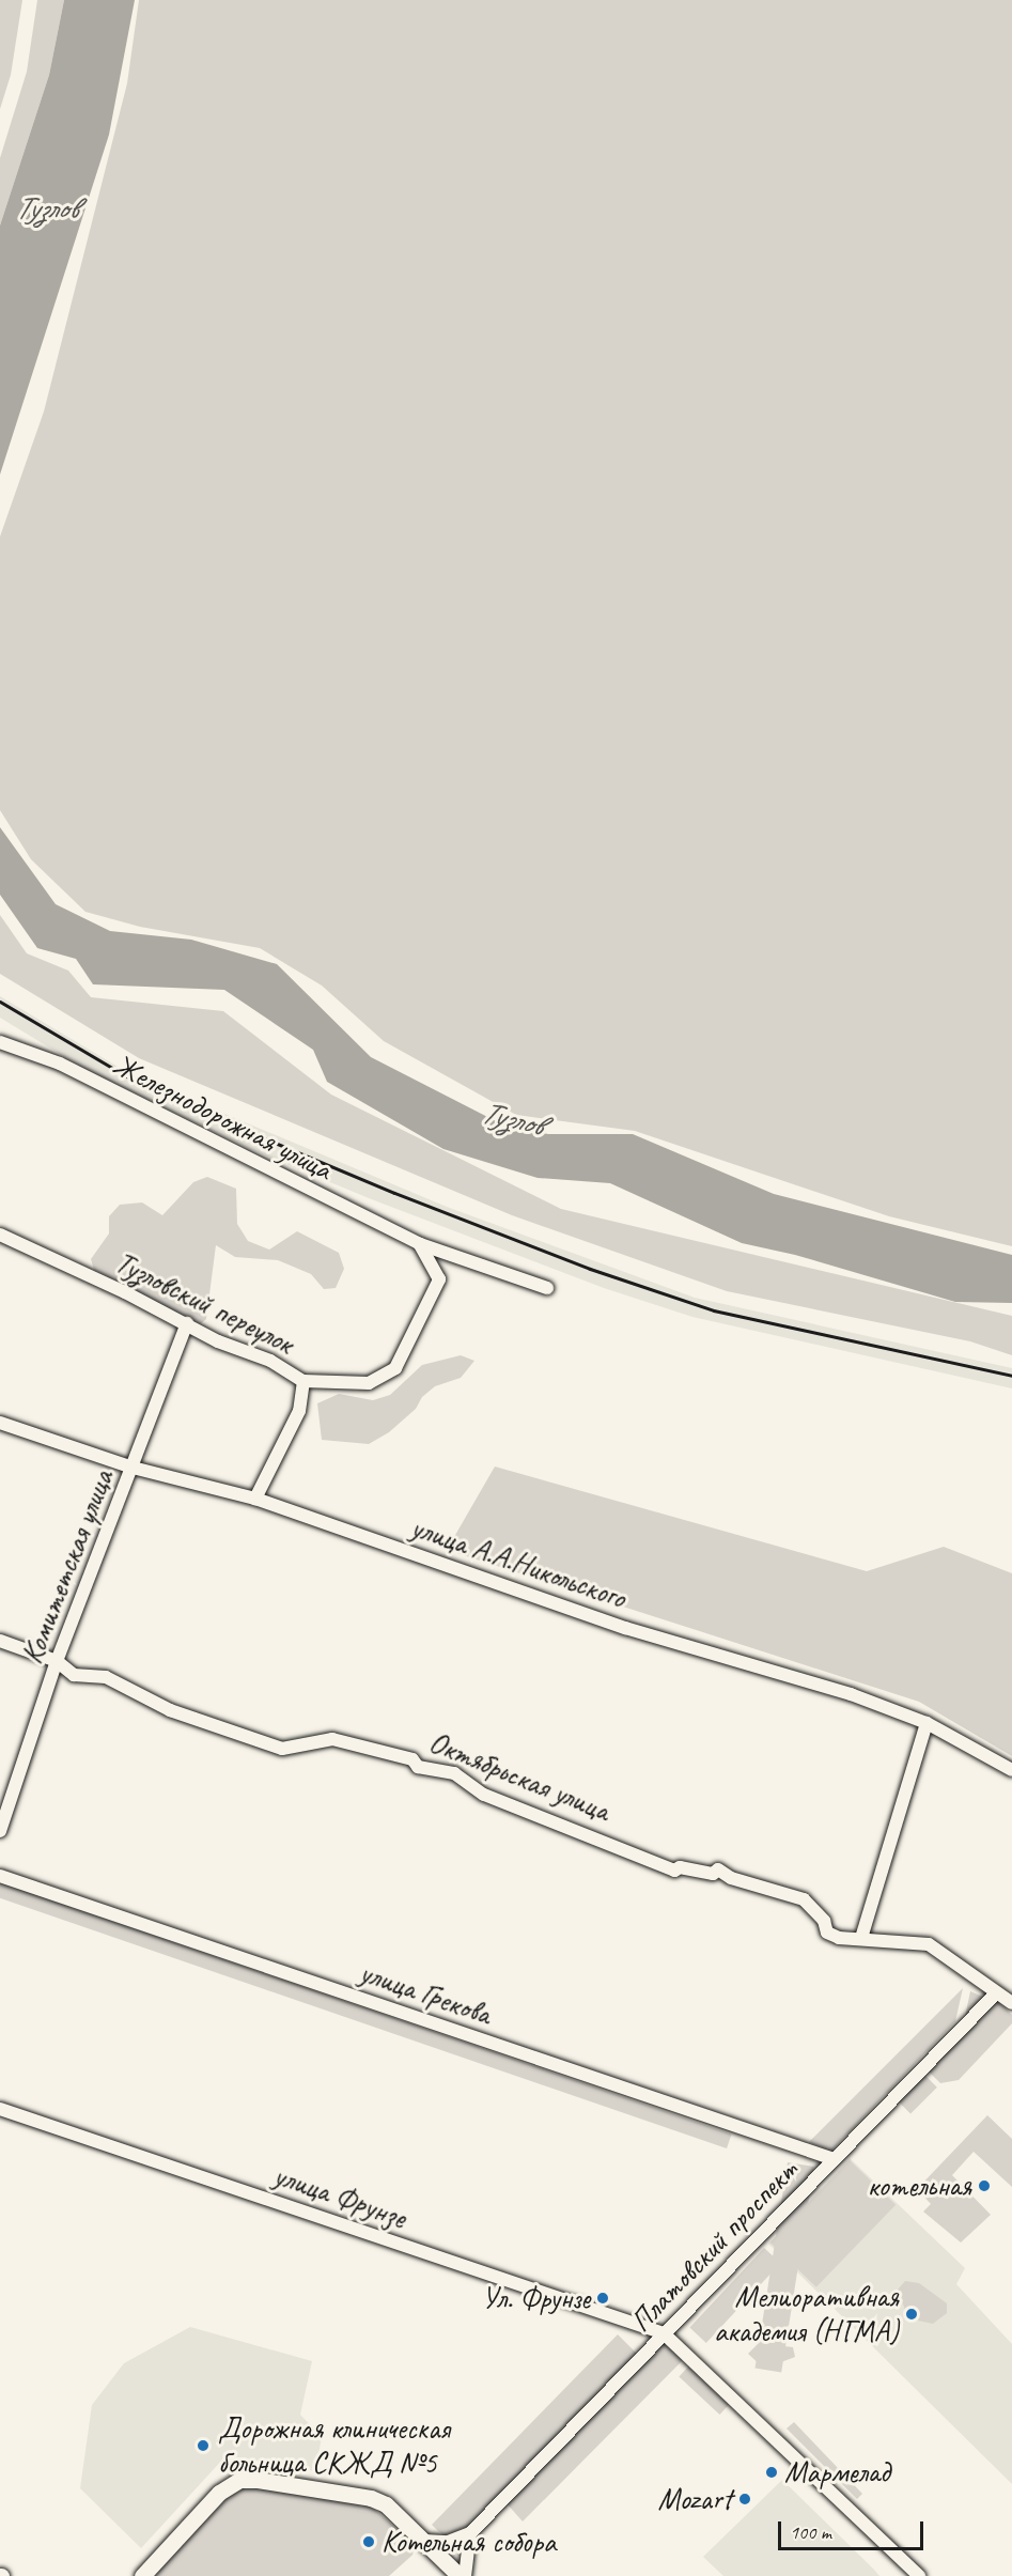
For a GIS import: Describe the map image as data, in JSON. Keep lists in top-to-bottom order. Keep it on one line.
{"streets":{"street":["Железнодорожная улица","Тузловский переулок","улица А.А.Никольского","Комитетская улица","Октябрьская улица","улица Грекова","улица Фрунзе","Платовский проспект"]},"crossings":[["Тузловский переулок","улица А.А.Никольского"],["Тузловский переулок","Комитетская улица"],["улица А.А.Никольского","Комитетская улица"],["Комитетская улица","Октябрьская улица"],["Октябрьская улица","Платовский проспект"],["улица Грекова","Платовский проспект"],["улица Фрунзе","Платовский проспект"]],"water":["Тузлов"],"places":["котельная","Ул. Фрунзе","Мелиоративная академия (НГМА)","Дорожная клиническая больница СКЖД №5","Мармелад","Mozart","Котельная собора"],"scale_bar":"100 m"}
